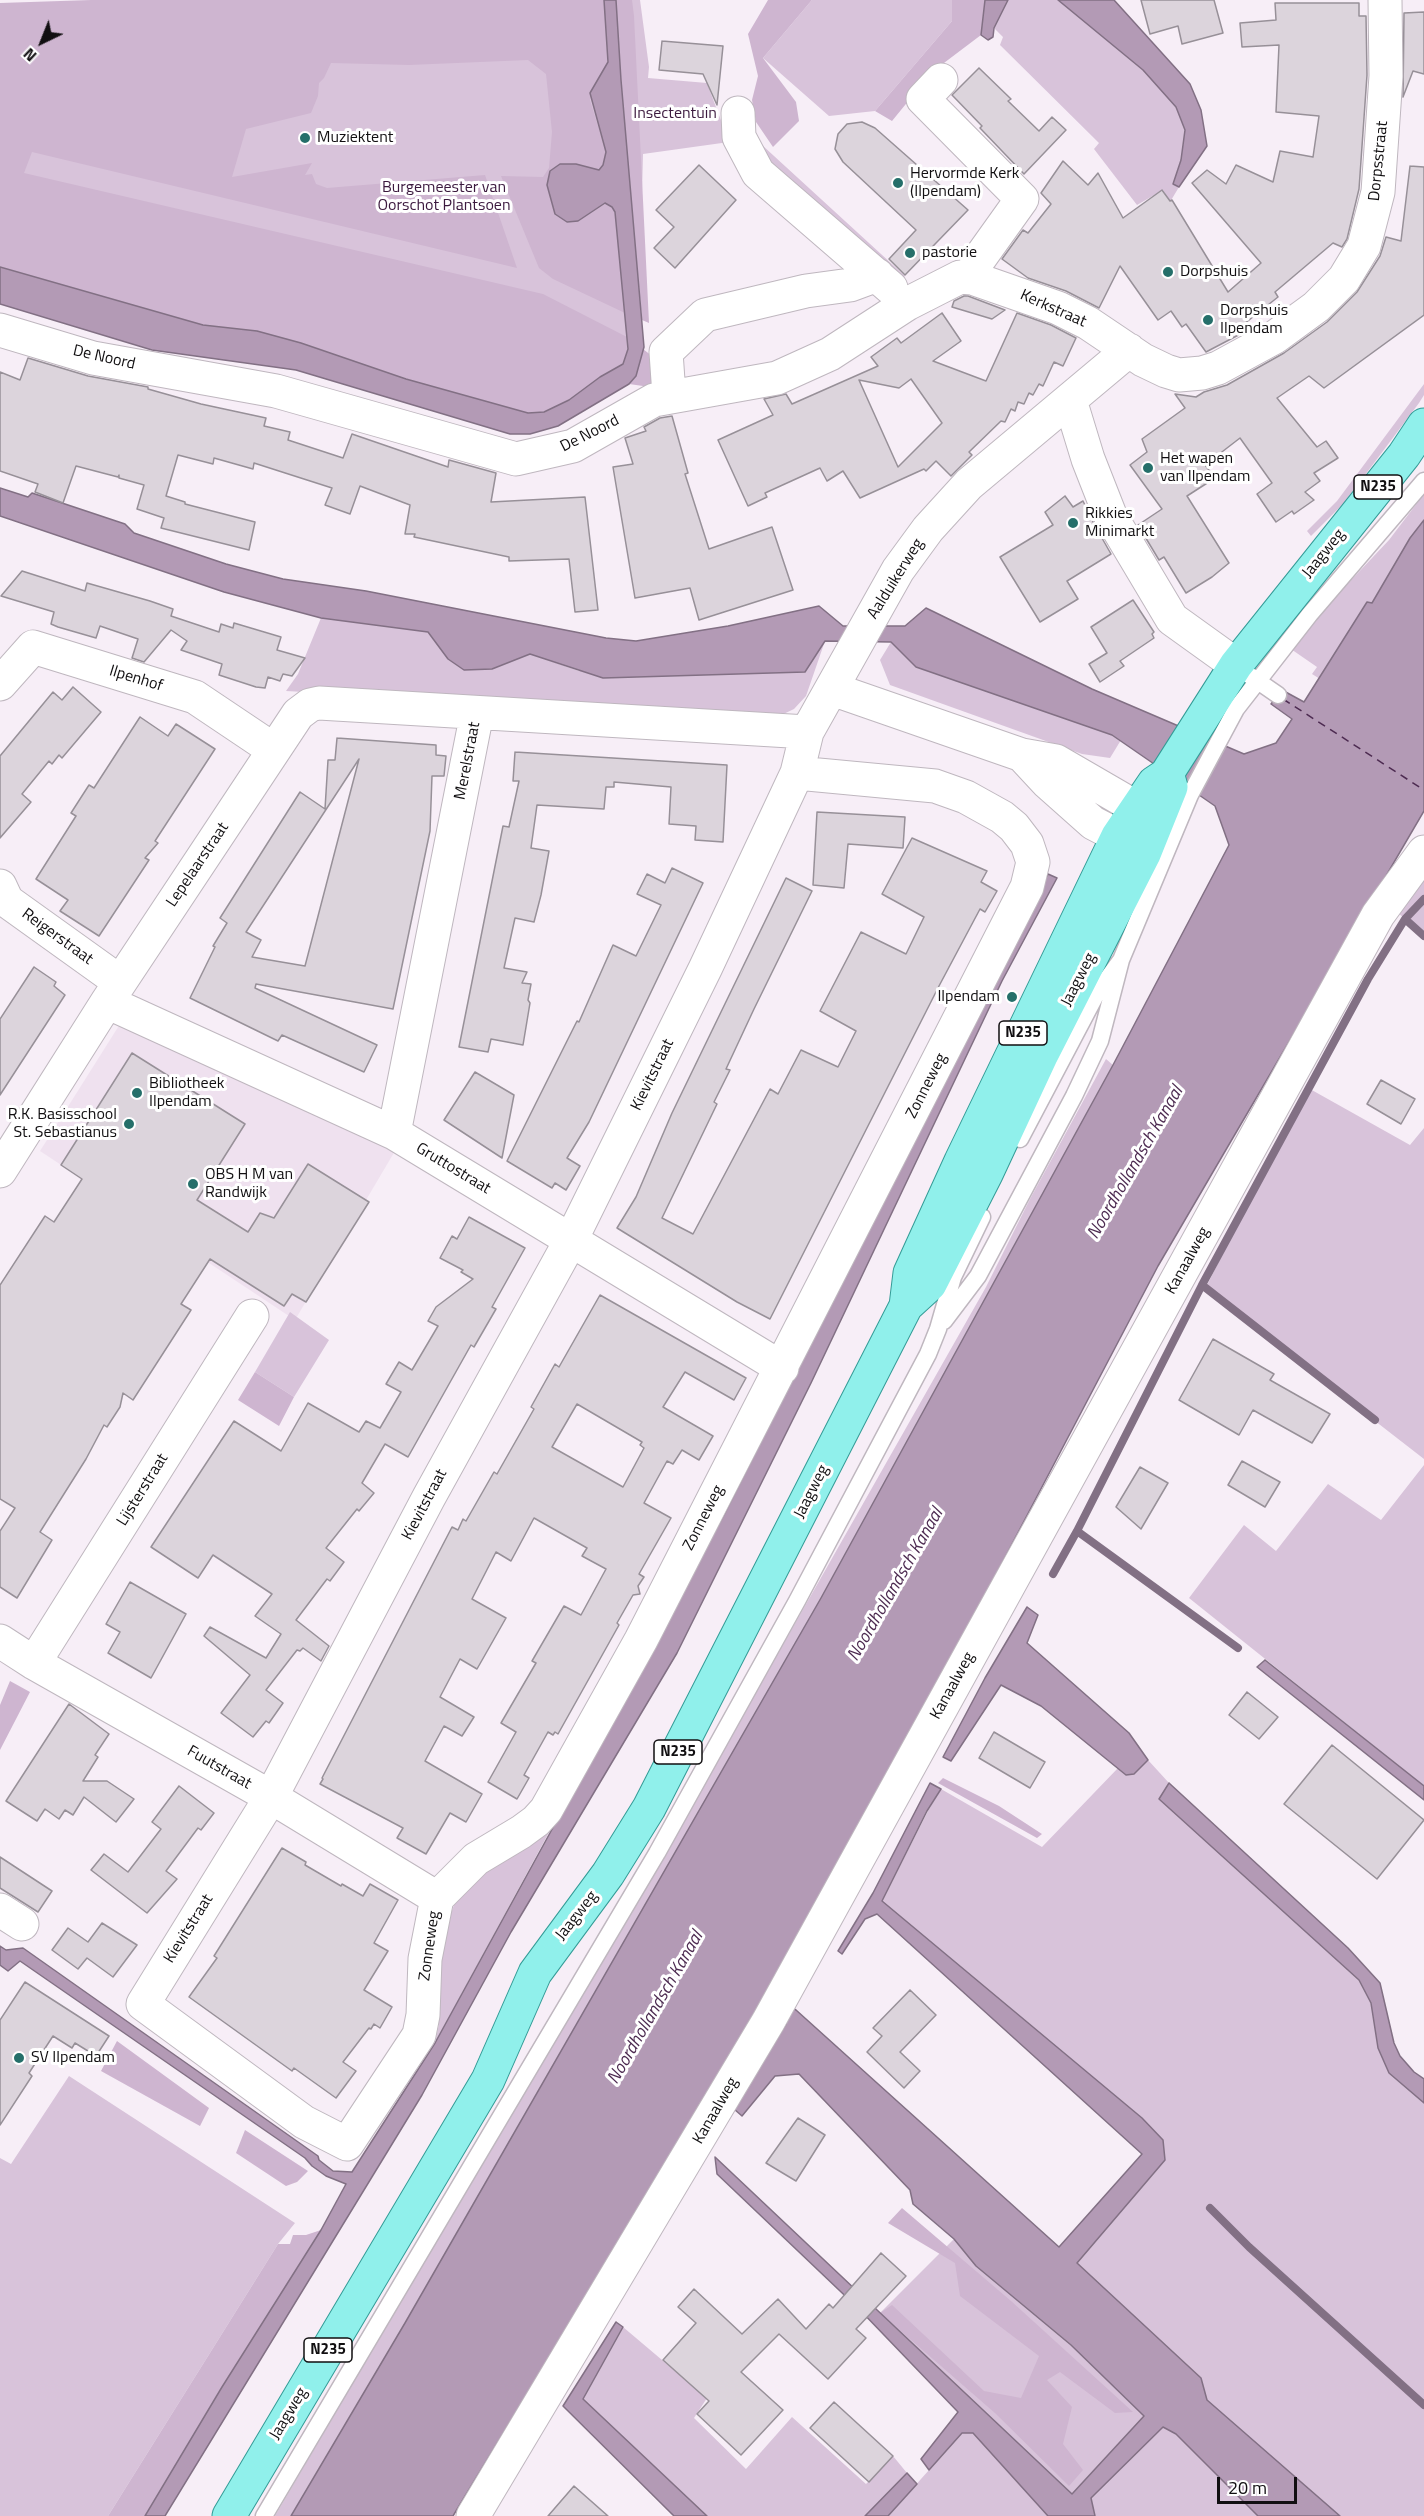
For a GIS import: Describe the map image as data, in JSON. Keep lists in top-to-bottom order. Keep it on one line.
{"streets":{"main road":["N235","Jaagweg"],"street":["Dorpsstraat","Kerkstraat","De Noord","Aalduikerweg","Ilpenhof","Merelstraat","Lepelaarstraat","Reigerstraat","Kievitstraat","Zonneweg","Gruttostraat","Kanaalweg","Lijsterstraat","Fuutstraat"]},"crossings":[["Dorpsstraat","Kerkstraat"],["Dorpsstraat","Aalduikerweg"],["Kerkstraat","Aalduikerweg"],["Ilpenhof","Lepelaarstraat"],["Merelstraat","Lepelaarstraat"],["Merelstraat","Gruttostraat"],["Lepelaarstraat","Reigerstraat"],["Lepelaarstraat","Gruttostraat"],["Reigerstraat","Gruttostraat"],["Kievitstraat","Zonneweg"],["Kievitstraat","Gruttostraat"],["Kievitstraat","Fuutstraat"],["Zonneweg","Gruttostraat"],["Zonneweg","Fuutstraat"],["Lijsterstraat","Fuutstraat"]],"water":["Noordhollandsch Kanaal"],"parks":["Insectentuin","Burgemeester van Oorschot Plantsoen"],"places":["Muziektent","Hervormde Kerk (Ilpendam)","pastorie","Dorpshuis","Dorpshuis Ilpendam","Het wapen van Ilpendam","Rikkies Minimarkt","Ilpendam","Bibliotheek Ilpendam","R.K. Basisschool St. Sebastianus","OBS H M van Randwijk","SV Ilpendam"],"scale_bar":"20 m","north":"bottom left"}
